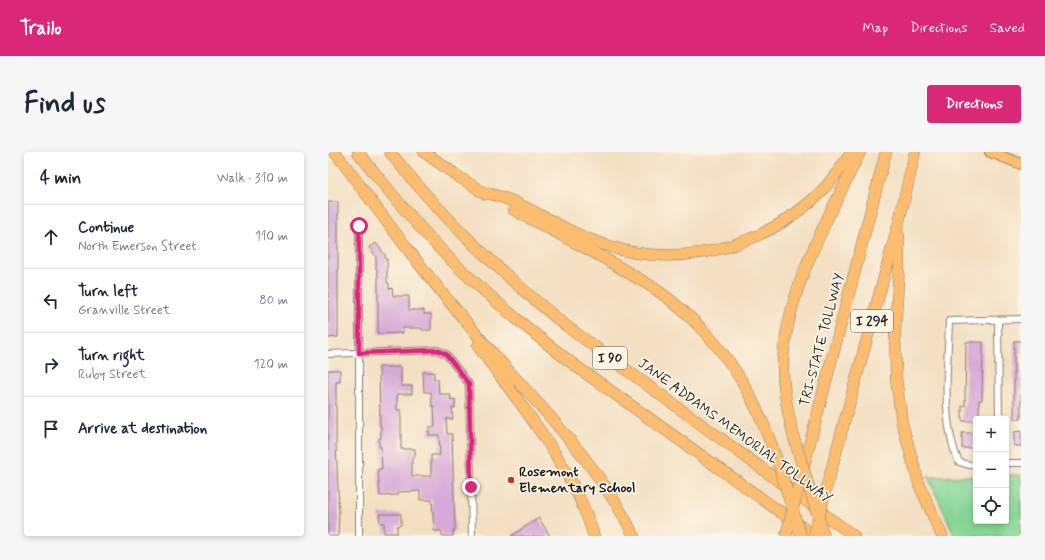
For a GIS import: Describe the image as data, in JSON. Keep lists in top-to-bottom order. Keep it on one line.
{"streets":{"highway":["I 294","TRI-STATE TOLLWAY","I 90","JANE ADDAMS MEMORIAL TOLLWAY"]},"crossings":[["I 294","I 90"]],"places":["Rosemont Elementary School"],"page":{"header":"Trailo","nav":["Map","Directions","Saved"],"buttons":"Directions","title":"Find us","heading":["4 min","Walk · 310 m"],"list":[["Continue","North Emerson Street","110 m"],["Turn left","Granville Street","80 m"],["Turn right","Ruby Street","120 m"],"Arrive at destination"],"map_buttons":["+","−"]}}
